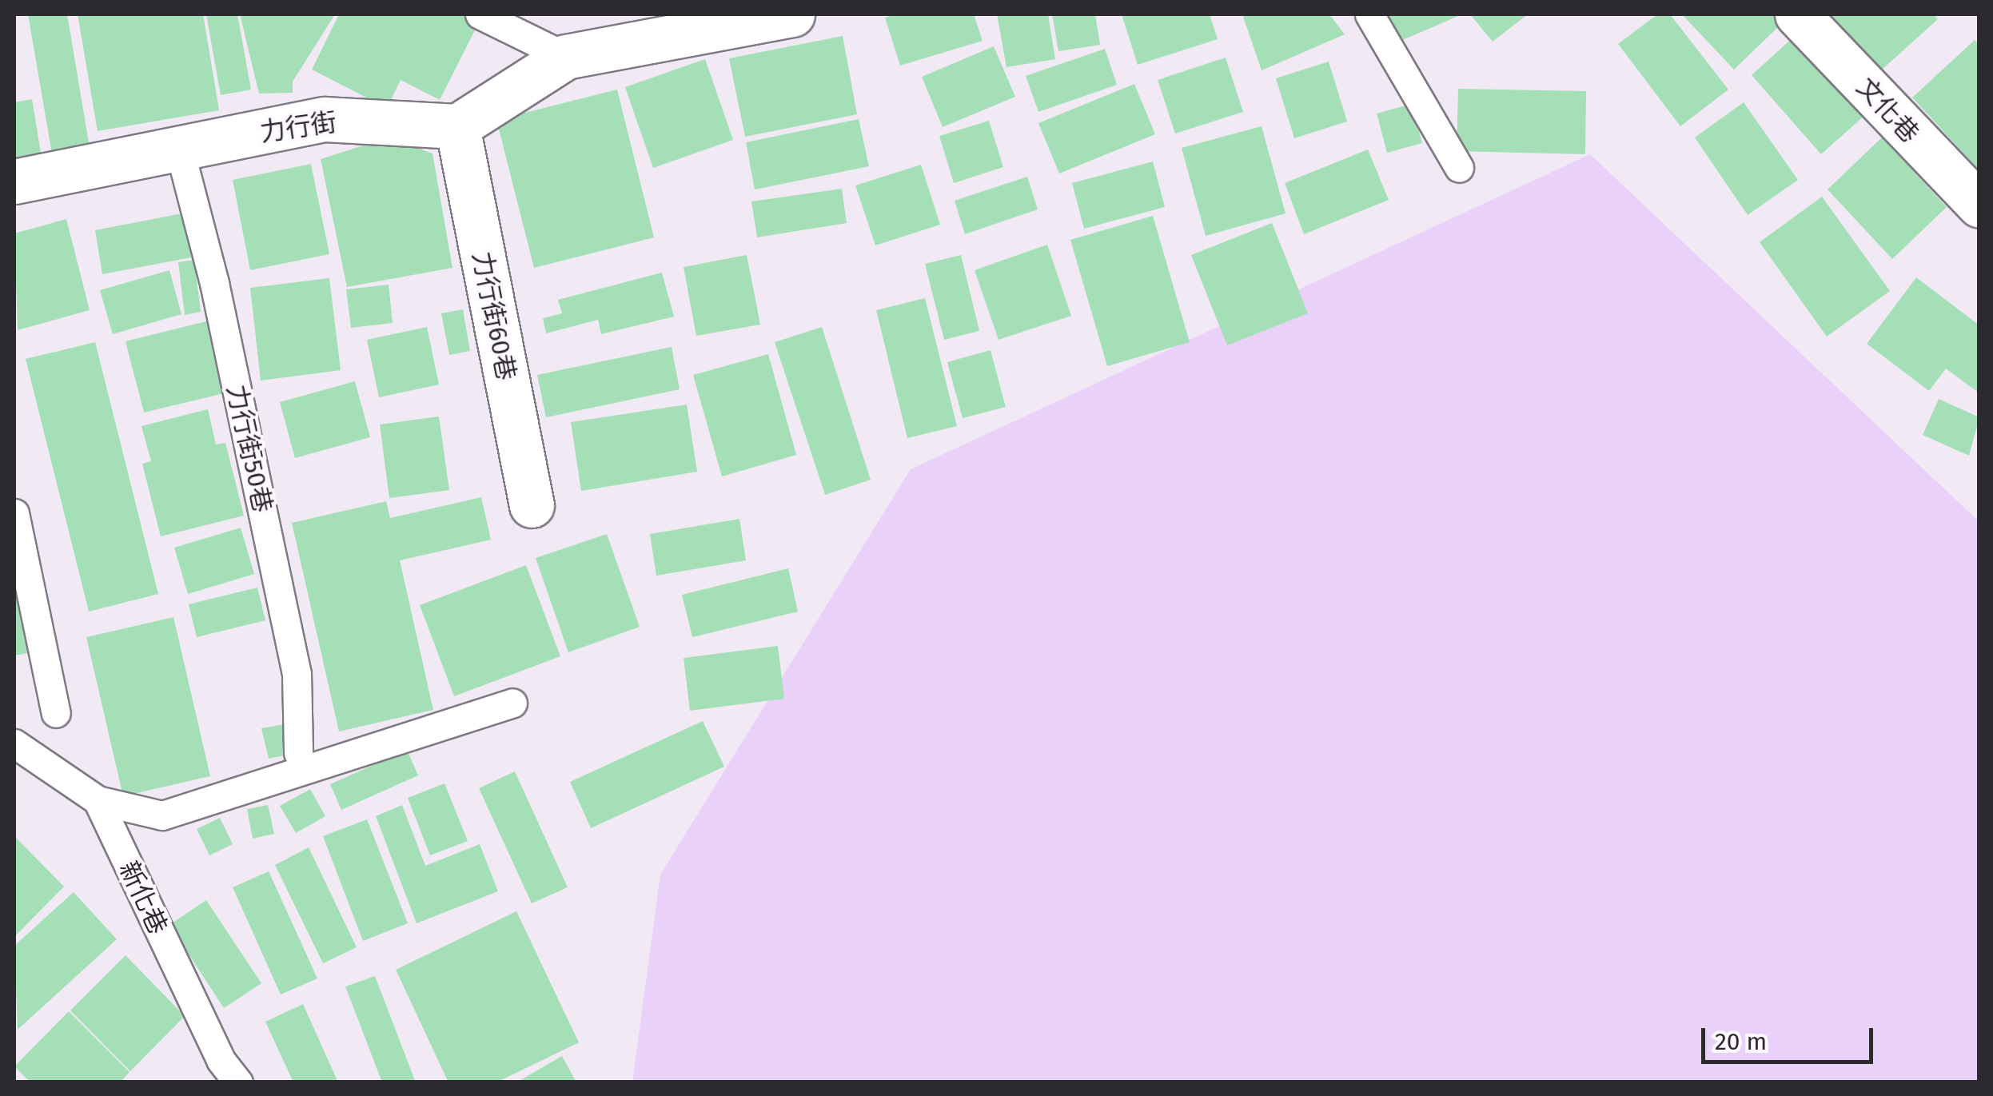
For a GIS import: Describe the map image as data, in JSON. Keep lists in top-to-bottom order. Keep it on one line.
{"streets":{"street":["文化巷","力行街","力行街60巷"],"lane":["力行街50巷","新化巷"]},"crossings":[["力行街","力行街60巷"],["力行街","力行街50巷"]],"scale_bar":"20 m"}
